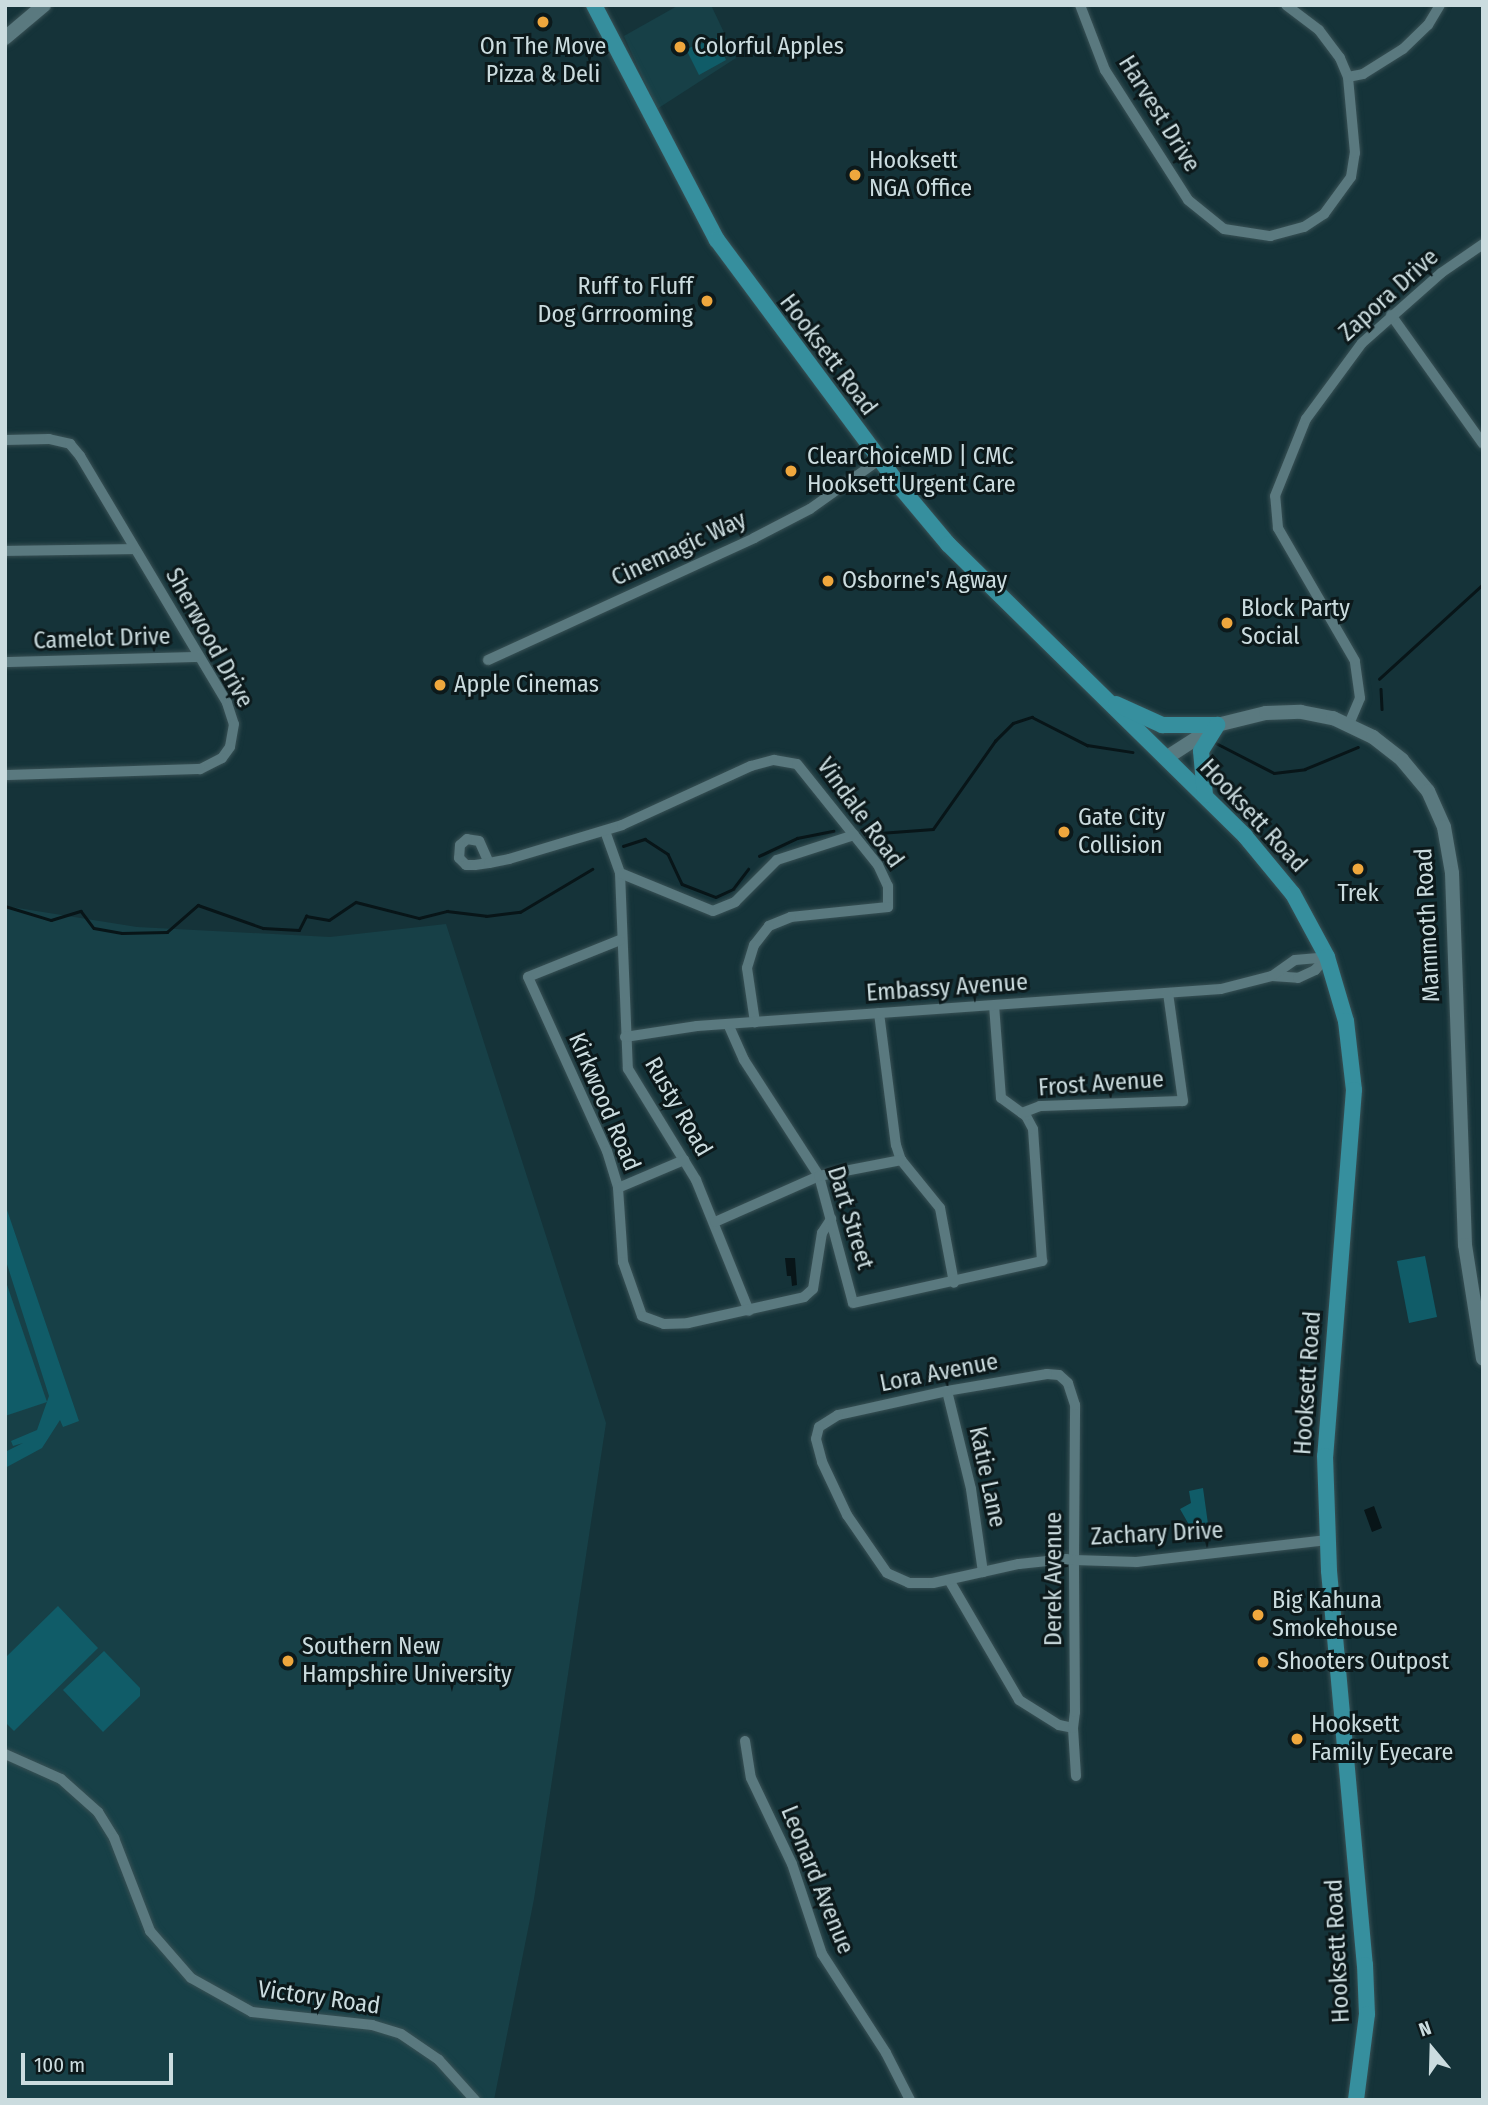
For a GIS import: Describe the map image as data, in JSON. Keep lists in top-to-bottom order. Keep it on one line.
{"streets":{"main road":["Hooksett Road","Mammoth Road"],"street":["Harvest Drive","Zapora Drive","Cinemagic Way","Sherwood Drive","Camelot Drive","Vindale Road","Embassy Avenue","Frost Avenue","Kirkwood Road","Rusty Road","Dart Street","Lora Avenue","Katie Lane","Zachary Drive","Derek Avenue","Leonard Avenue","Victory Road"]},"crossings":[["Zapora Drive","Mammoth Road"],["Hooksett Road","Cinemagic Way"],["Hooksett Road","Mammoth Road"],["Hooksett Road","Embassy Avenue"],["Hooksett Road","Zachary Drive"],["Sherwood Drive","Camelot Drive"],["Vindale Road","Embassy Avenue"],["Vindale Road","Rusty Road"],["Embassy Avenue","Frost Avenue"],["Embassy Avenue","Rusty Road"],["Embassy Avenue","Dart Street"],["Kirkwood Road","Rusty Road"],["Lora Avenue","Katie Lane"],["Lora Avenue","Zachary Drive"],["Lora Avenue","Derek Avenue"],["Katie Lane","Zachary Drive"],["Zachary Drive","Derek Avenue"]],"places":["On The Move Pizza & Deli","Colorful Apples","Hooksett NGA Office","Ruff to Fluff Dog Grrrooming","ClearChoiceMD | CMC Hooksett Urgent Care","Osborne's Agway","Block Party Social","Apple Cinemas","Gate City Collision","Trek","Big Kahuna Smokehouse","Southern New Hampshire University","Shooters Outpost","Hooksett Family Eyecare"],"scale_bar":"100 m","north":"top"}
